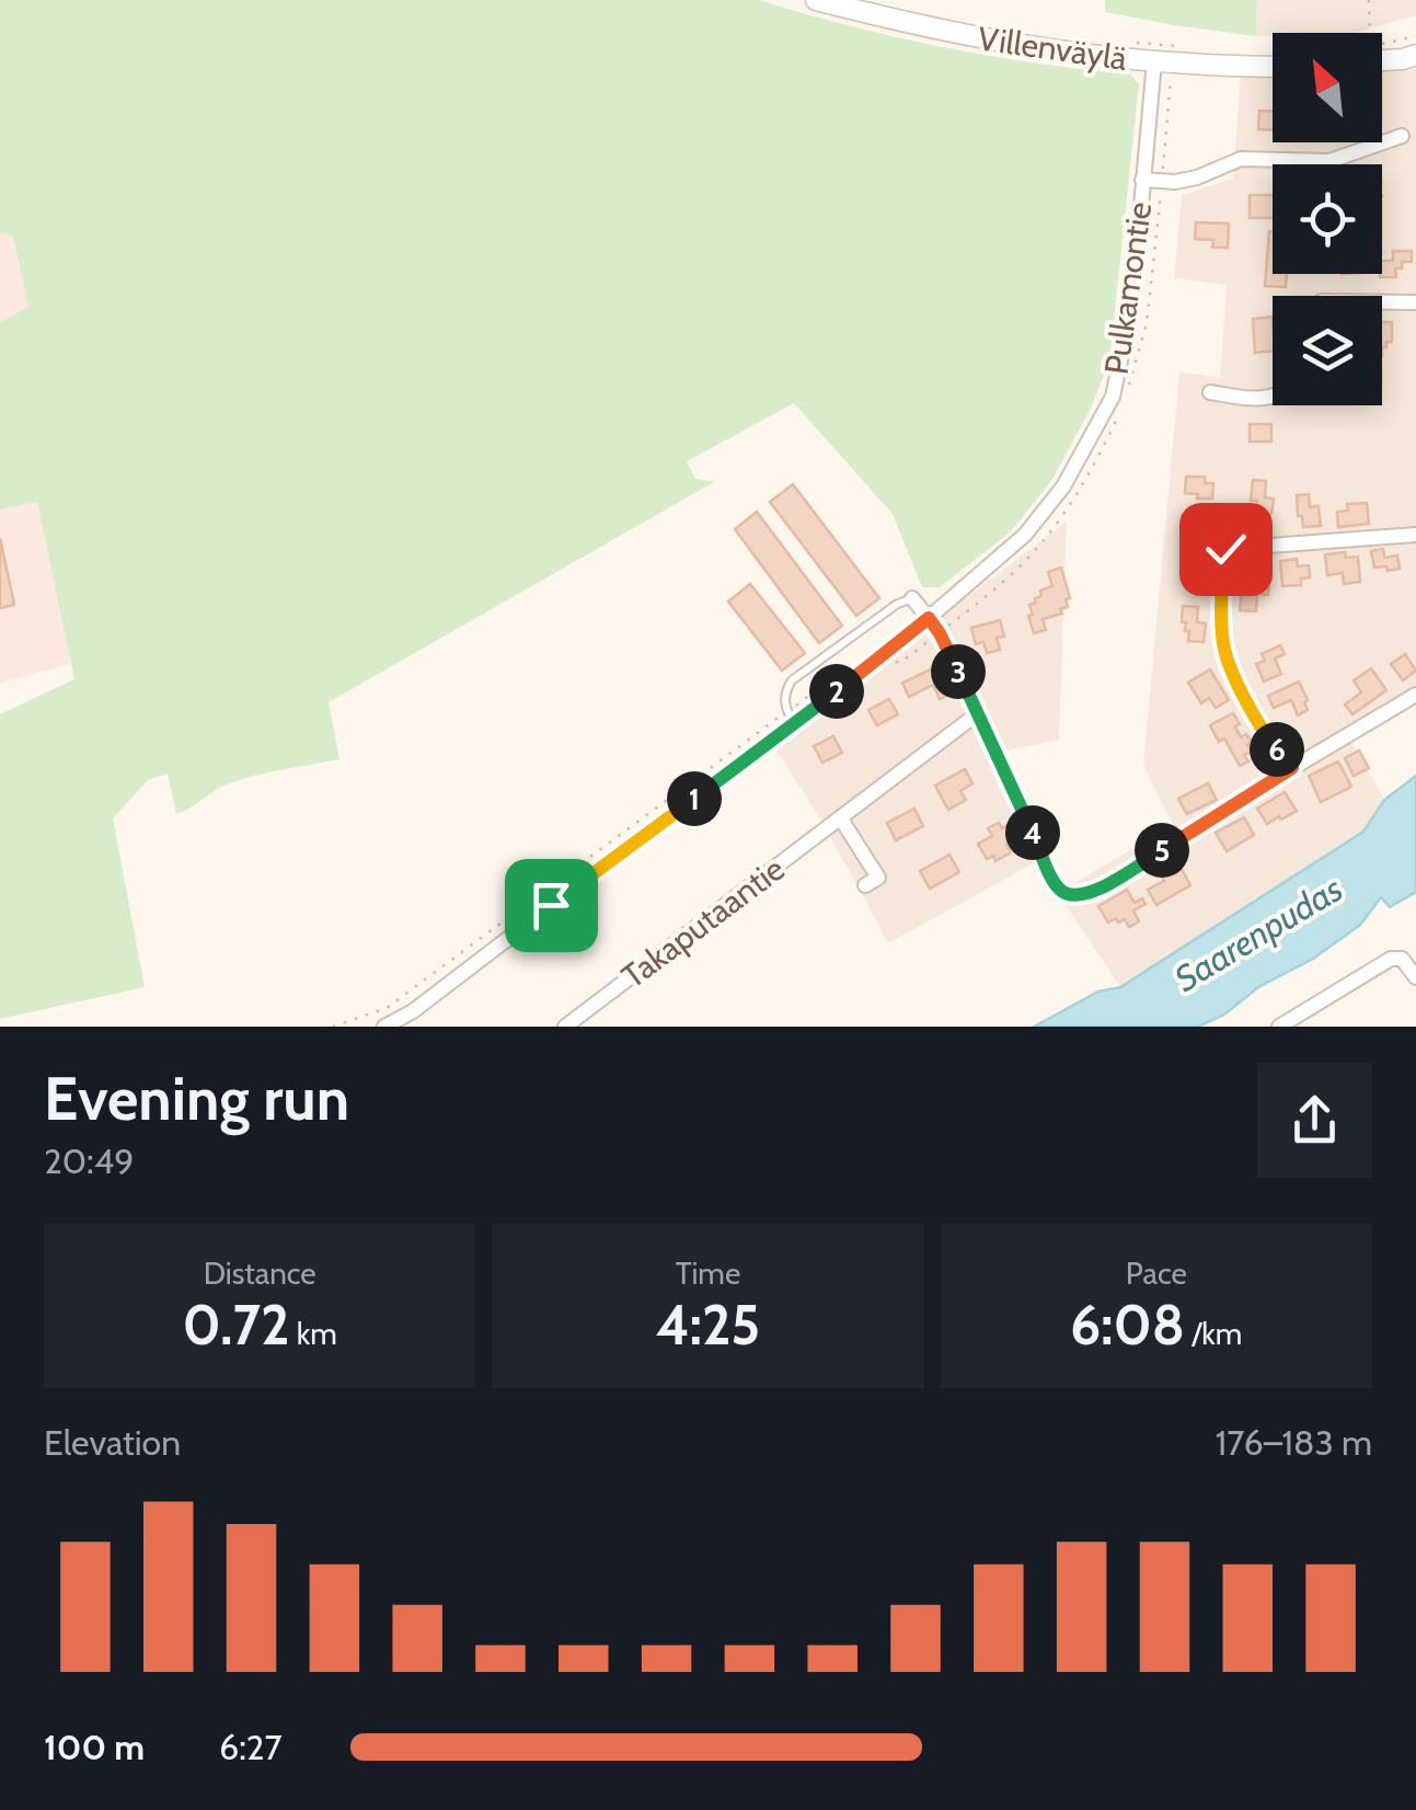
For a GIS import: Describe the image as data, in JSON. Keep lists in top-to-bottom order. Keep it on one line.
{"streets":{"street":["Villenväylä","Pulkamontie","Takaputaantie"]},"crossings":[["Villenväylä","Pulkamontie"]],"water":["Saarenpudas"],"north":"top left","page":{"pins":["3","2","6","1","4","5"],"heading":["Evening run","20:49"],"stats":[["Distance","0.72 km"],["Time","4:25"],["Pace","6:08 /km"]],"chart":["Elevation","176–183 m"],"list":[{"name":"100 m","note":"6:27"}]}}
